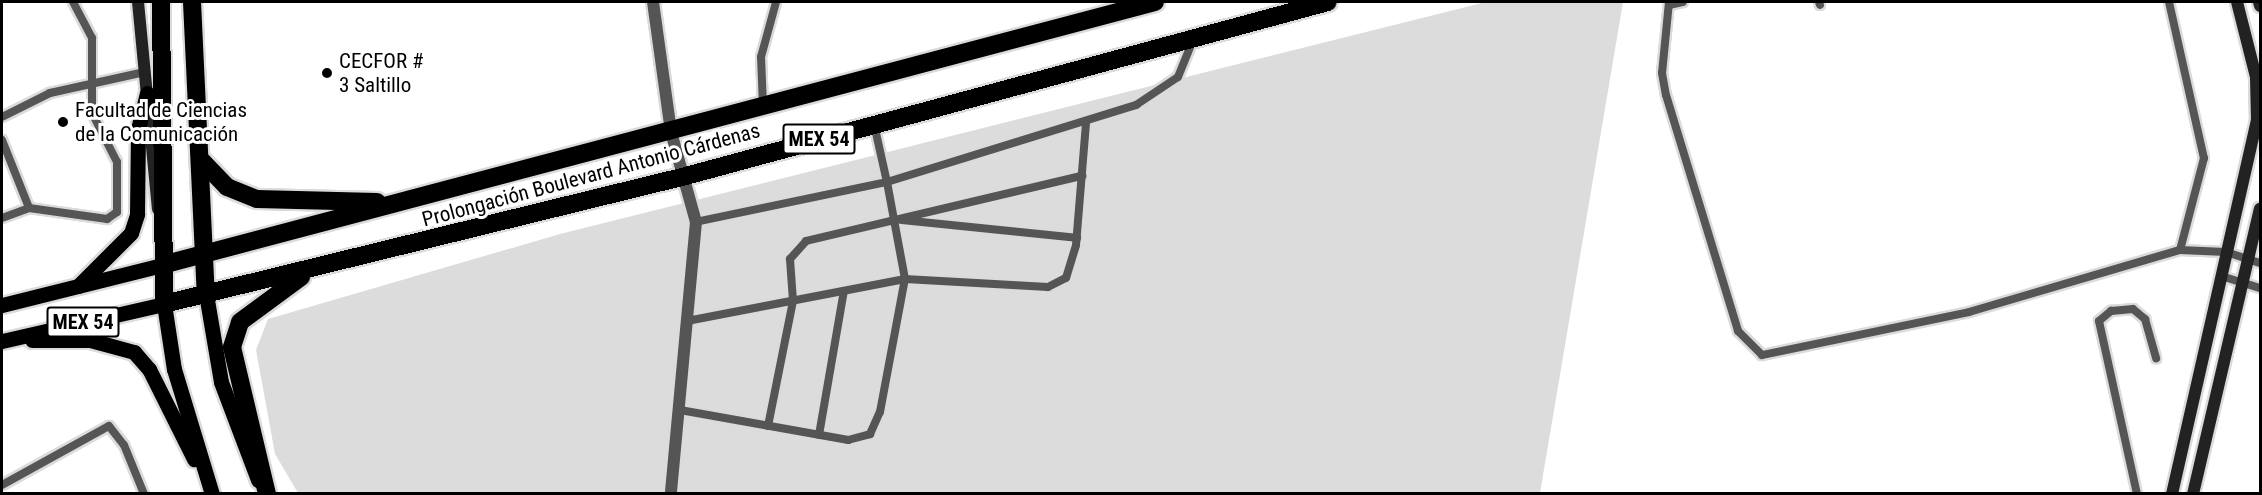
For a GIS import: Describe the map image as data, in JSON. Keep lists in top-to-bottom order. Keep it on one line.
{"streets":{"highway":["MEX 54","Prolongación Boulevard Antonio Cárdenas"]},"places":["CECFOR # 3 Saltillo","Facultad de Ciencias de la Comunicación"]}
